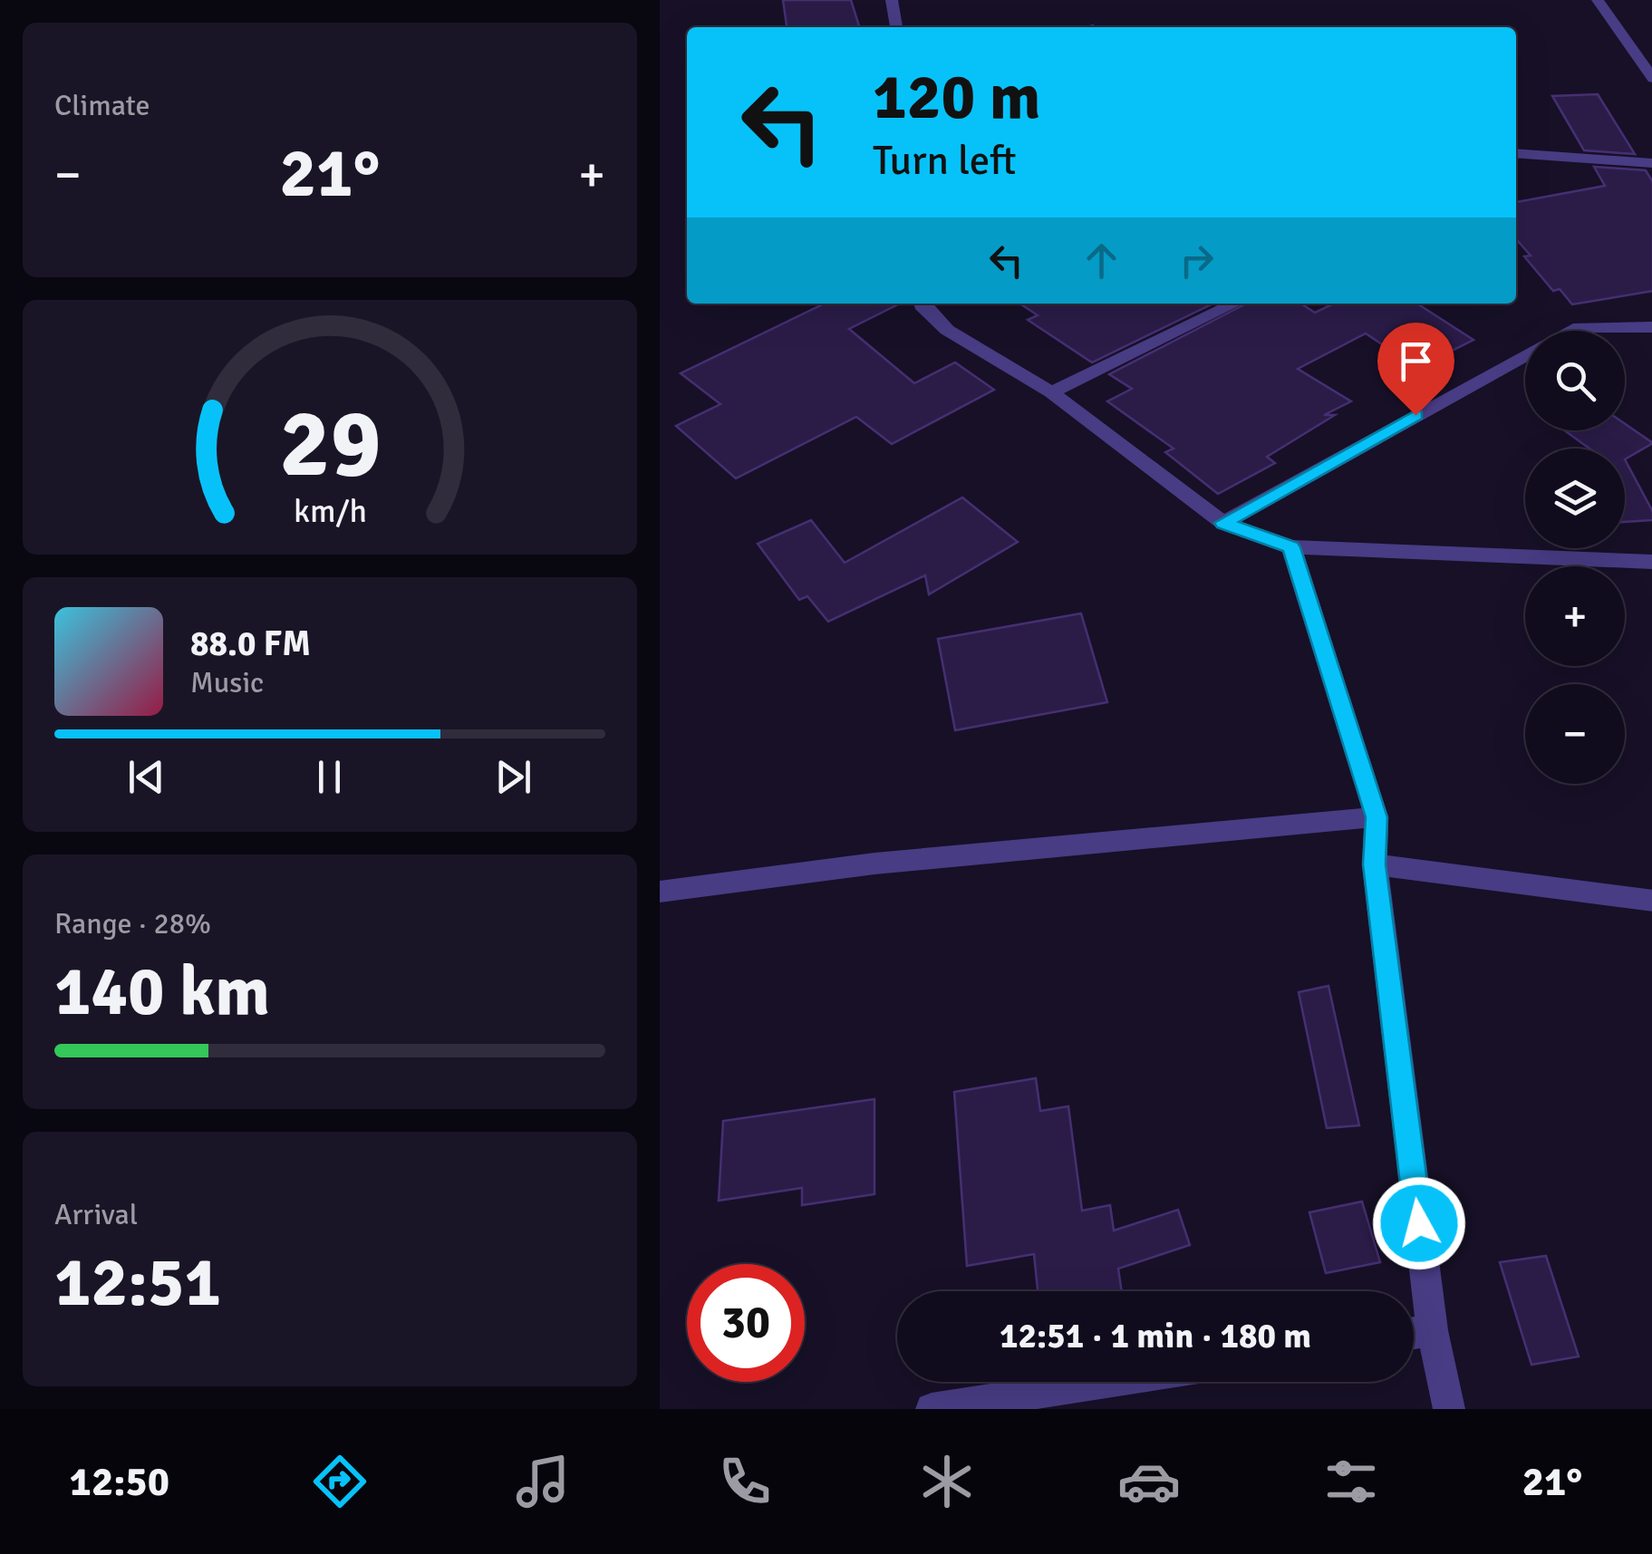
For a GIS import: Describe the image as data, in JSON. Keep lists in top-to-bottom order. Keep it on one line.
{"page":{"tile":["Climate",["Range · 28%","140 km"],["Arrival","12:51"]],"turn":["120 m","Turn left"],"heat":["−","21°","+"],"map_buttons":["+","−"],"song":["88.0 FM","Music"],"limit":"30","trip":"12:51 · 1 min · 180 m","tabs":["12:50","21°"],"gauge":["29","km/h"]}}
